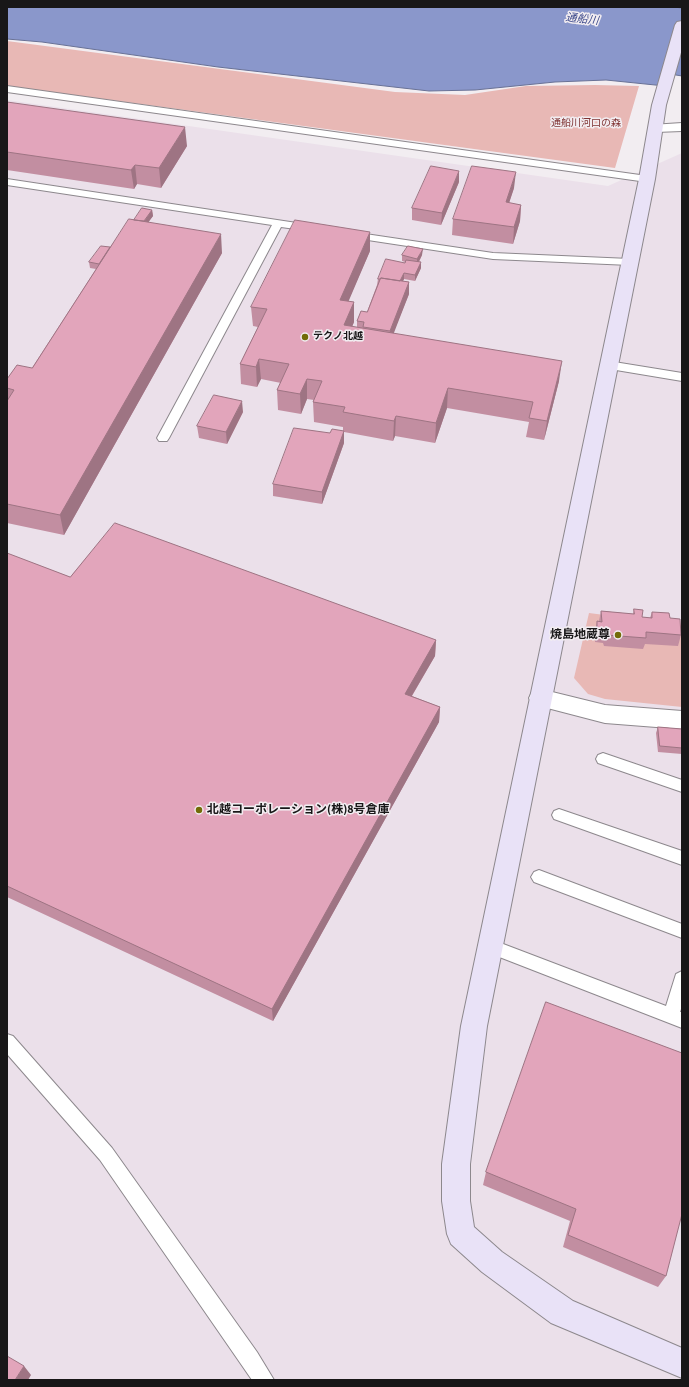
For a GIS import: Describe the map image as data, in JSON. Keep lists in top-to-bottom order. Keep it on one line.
{"water":["通船川"],"parks":["通船川河口の森"],"places":["テクノ北越","焼島地蔵尊","北越コーポレーション(株)8号倉庫"]}
